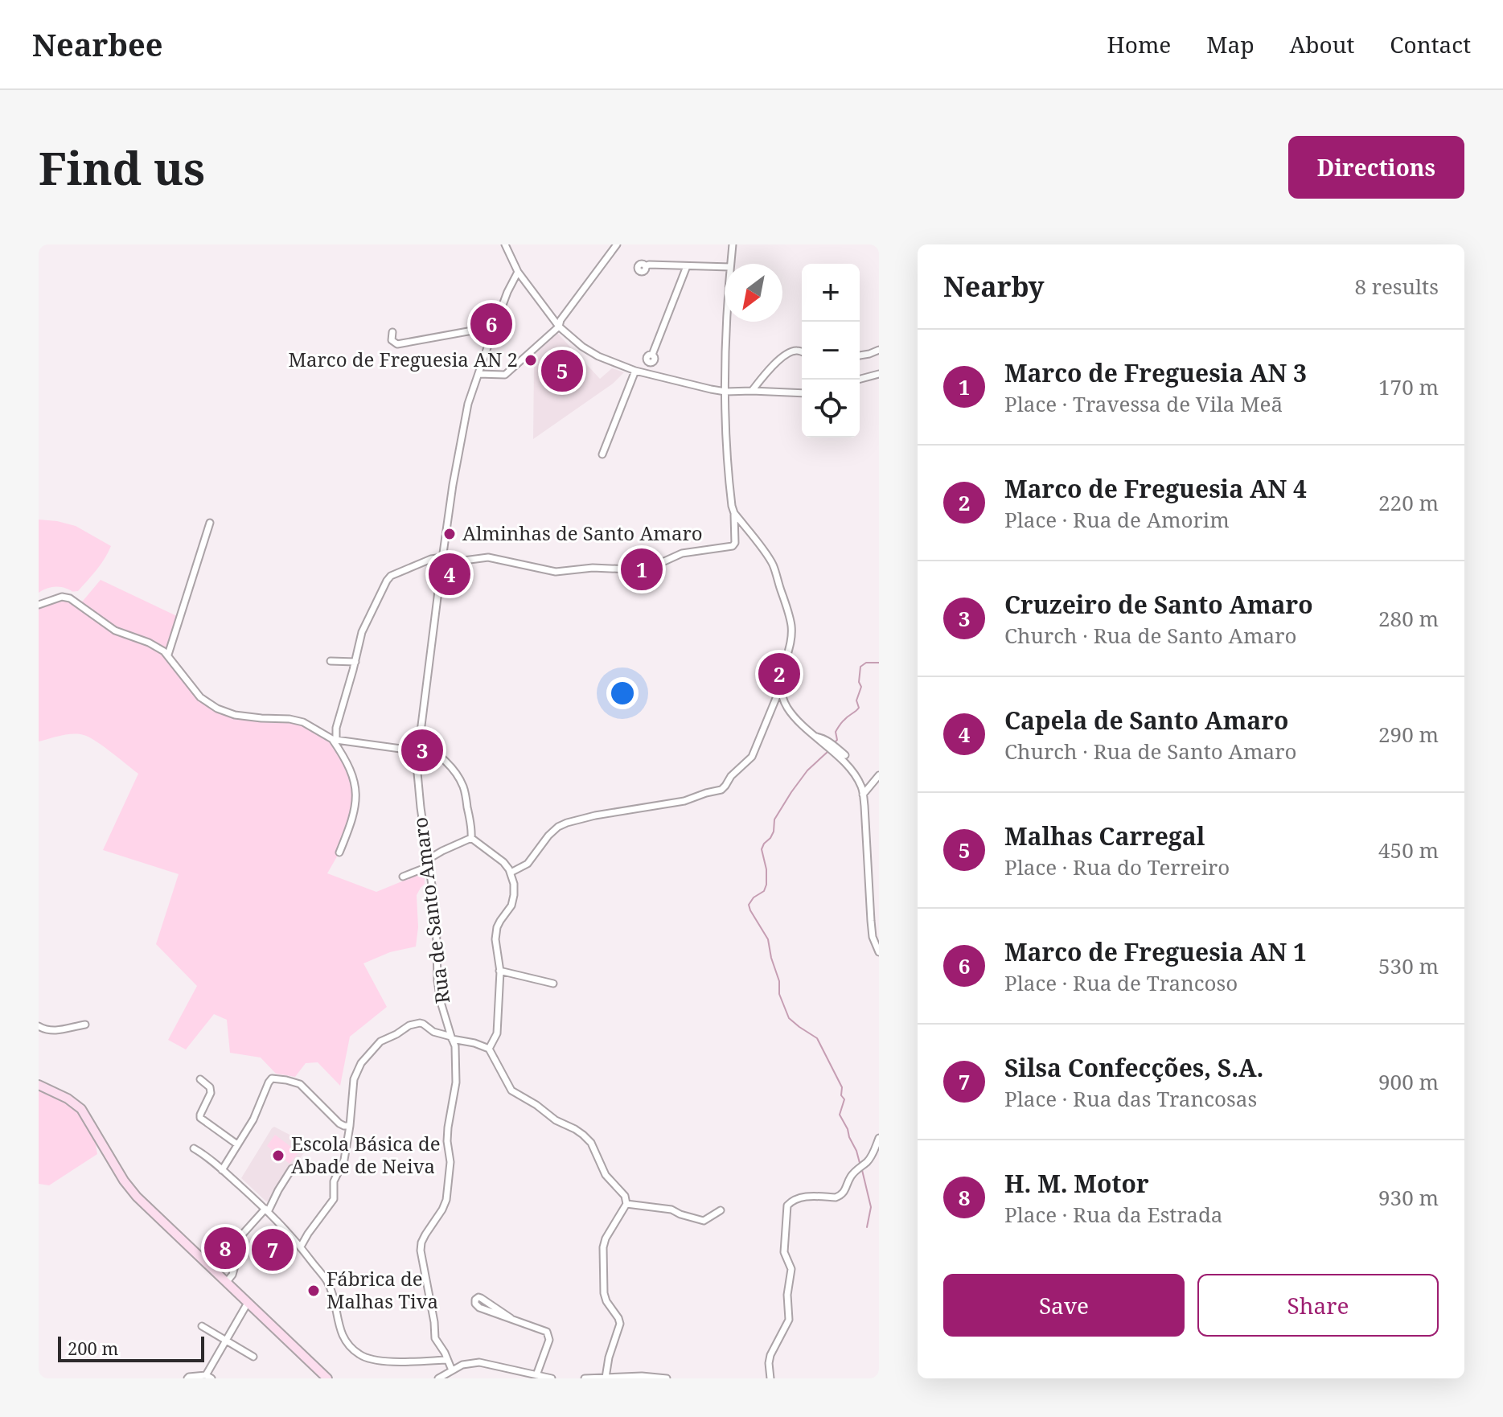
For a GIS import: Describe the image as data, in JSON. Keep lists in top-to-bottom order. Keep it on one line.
{"streets":{"street":["Rua de Santo Amaro"]},"places":["Marco de Freguesia AN 2","Alminhas de Santo Amaro","Escola Básica de Abade de Neiva","Fábrica de Malhas Tiva"],"scale_bar":"200 m","north":"bottom left","page":{"header":"Nearbee","nav":["Home","Map","About","Contact"],"buttons":["Directions",["Save","Share"]],"title":"Find us","heading":["Nearby","8 results"],"map_buttons":["+","−"],"pins":["6","5","1","4","2","3","8","7"],"list":[{"mark":"1","name":"Marco de Freguesia AN 3","note":"Place · Travessa de Vila Meã","value":"170 m"},{"mark":"2","name":"Marco de Freguesia AN 4","note":"Place · Rua de Amorim","value":"220 m"},{"mark":"3","name":"Cruzeiro de Santo Amaro","note":"Church · Rua de Santo Amaro","value":"280 m"},{"mark":"4","name":"Capela de Santo Amaro","note":"Church · Rua de Santo Amaro","value":"290 m"},{"mark":"5","name":"Malhas Carregal","note":"Place · Rua do Terreiro","value":"450 m"},{"mark":"6","name":"Marco de Freguesia AN 1","note":"Place · Rua de Trancoso","value":"530 m"},{"mark":"7","name":"Silsa Confecções, S.A.","note":"Place · Rua das Trancosas","value":"900 m"},{"mark":"8","name":"H. M. Motor","note":"Place · Rua da Estrada","value":"930 m"}],"scale":"200 m"}}
